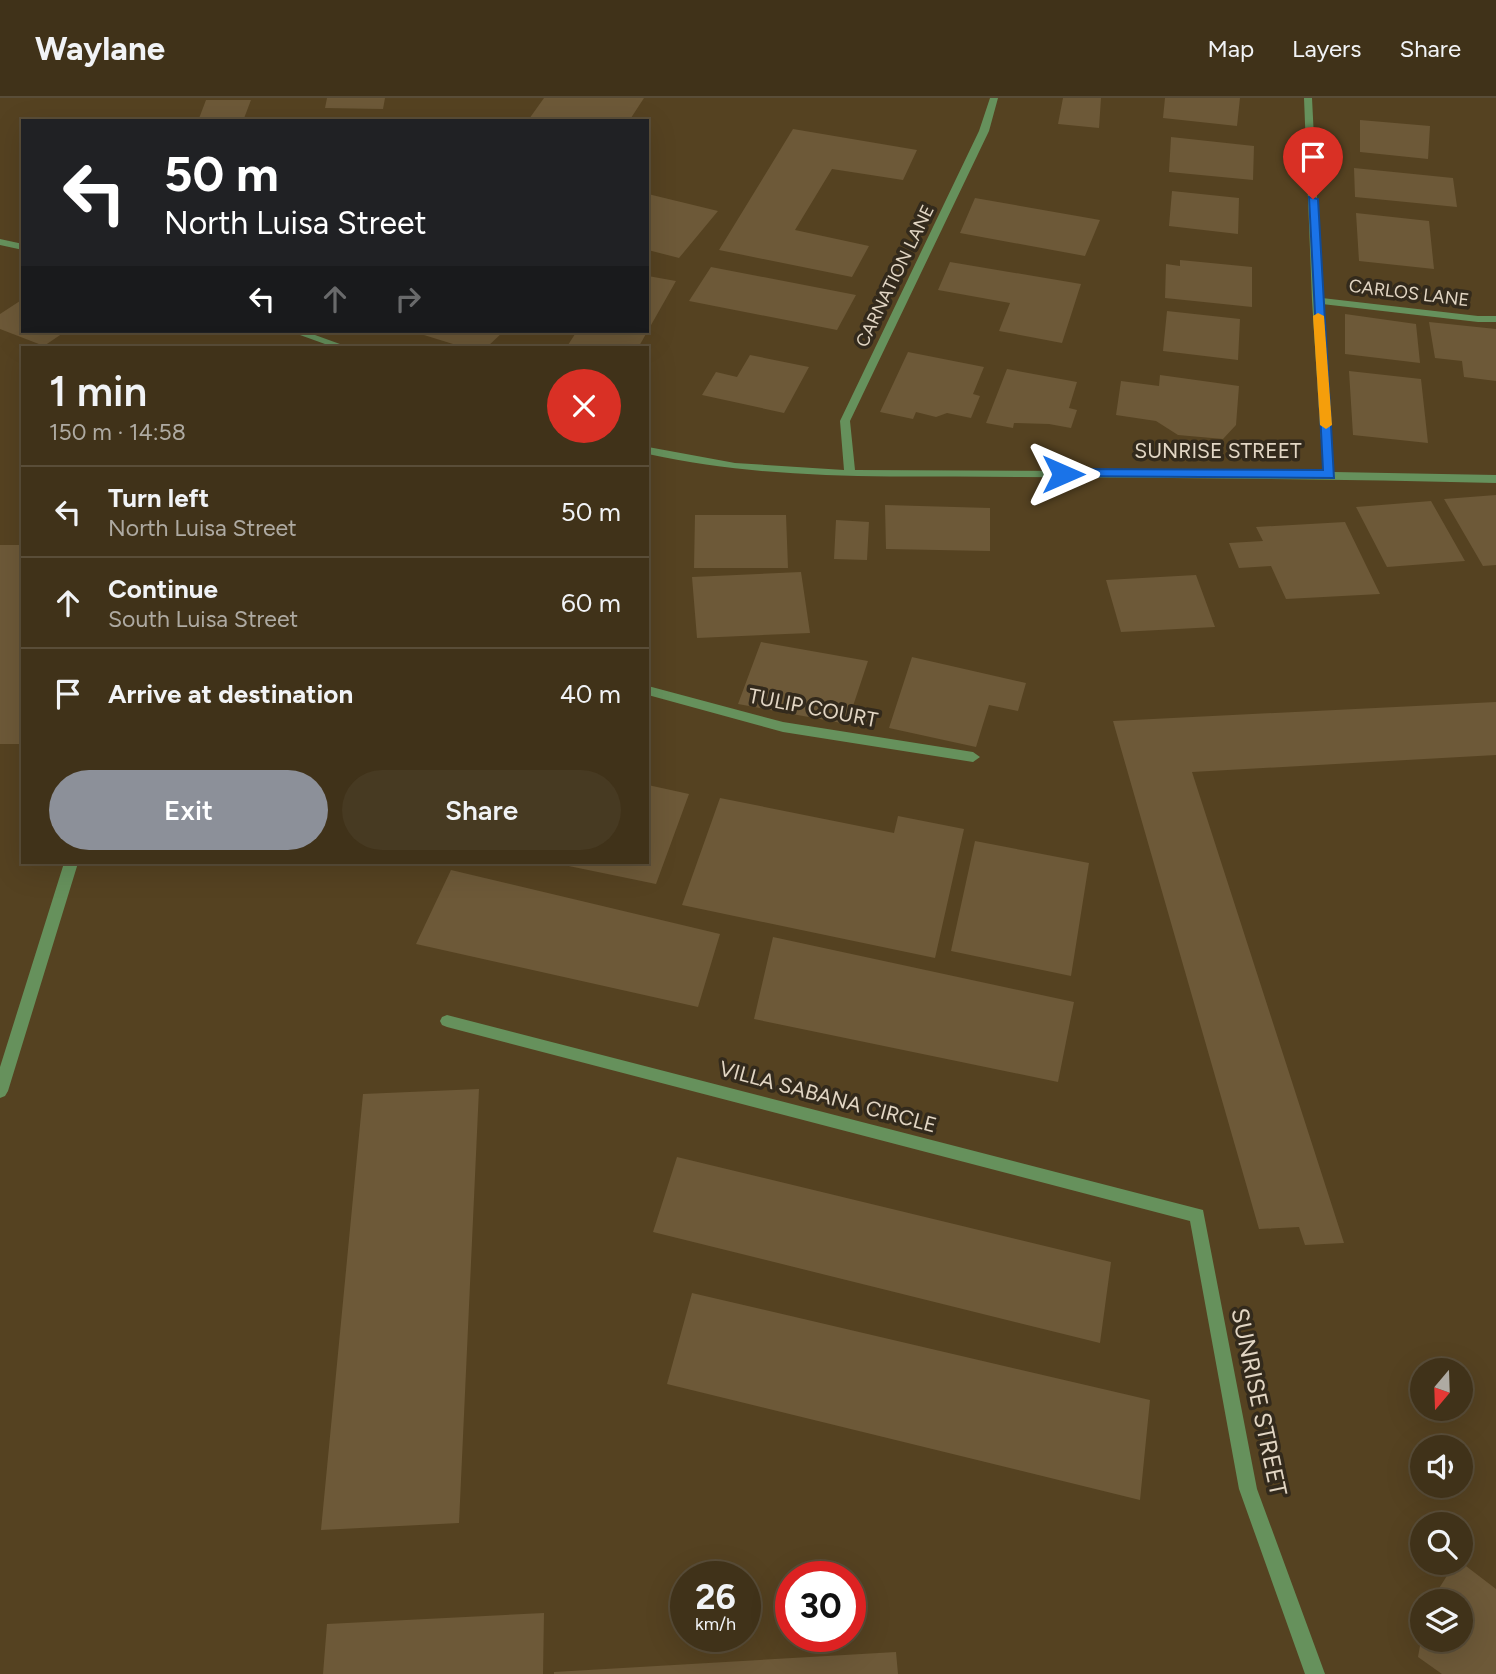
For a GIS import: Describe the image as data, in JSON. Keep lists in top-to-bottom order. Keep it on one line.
{"streets":{"street":["CARNATION LANE","CARLOS LANE","SUNRISE STREET","TULIP COURT","VILLA SABANA CIRCLE"]},"crossings":[["CARNATION LANE","SUNRISE STREET"],["SUNRISE STREET","VILLA SABANA CIRCLE"]],"north":"bottom","page":{"header":"Waylane","nav":["Map","Layers","Share"],"turn":["50 m","North Luisa Street"],"heading":["1 min","150 m · 14:58"],"list":[{"name":"Turn left","note":"North Luisa Street","value":"50 m"},{"name":"Continue","note":"South Luisa Street","value":"60 m"},{"name":"Arrive at destination","value":"40 m"}],"buttons":["Exit","Share"],"speed":"26 km/h","limit":"30"}}
